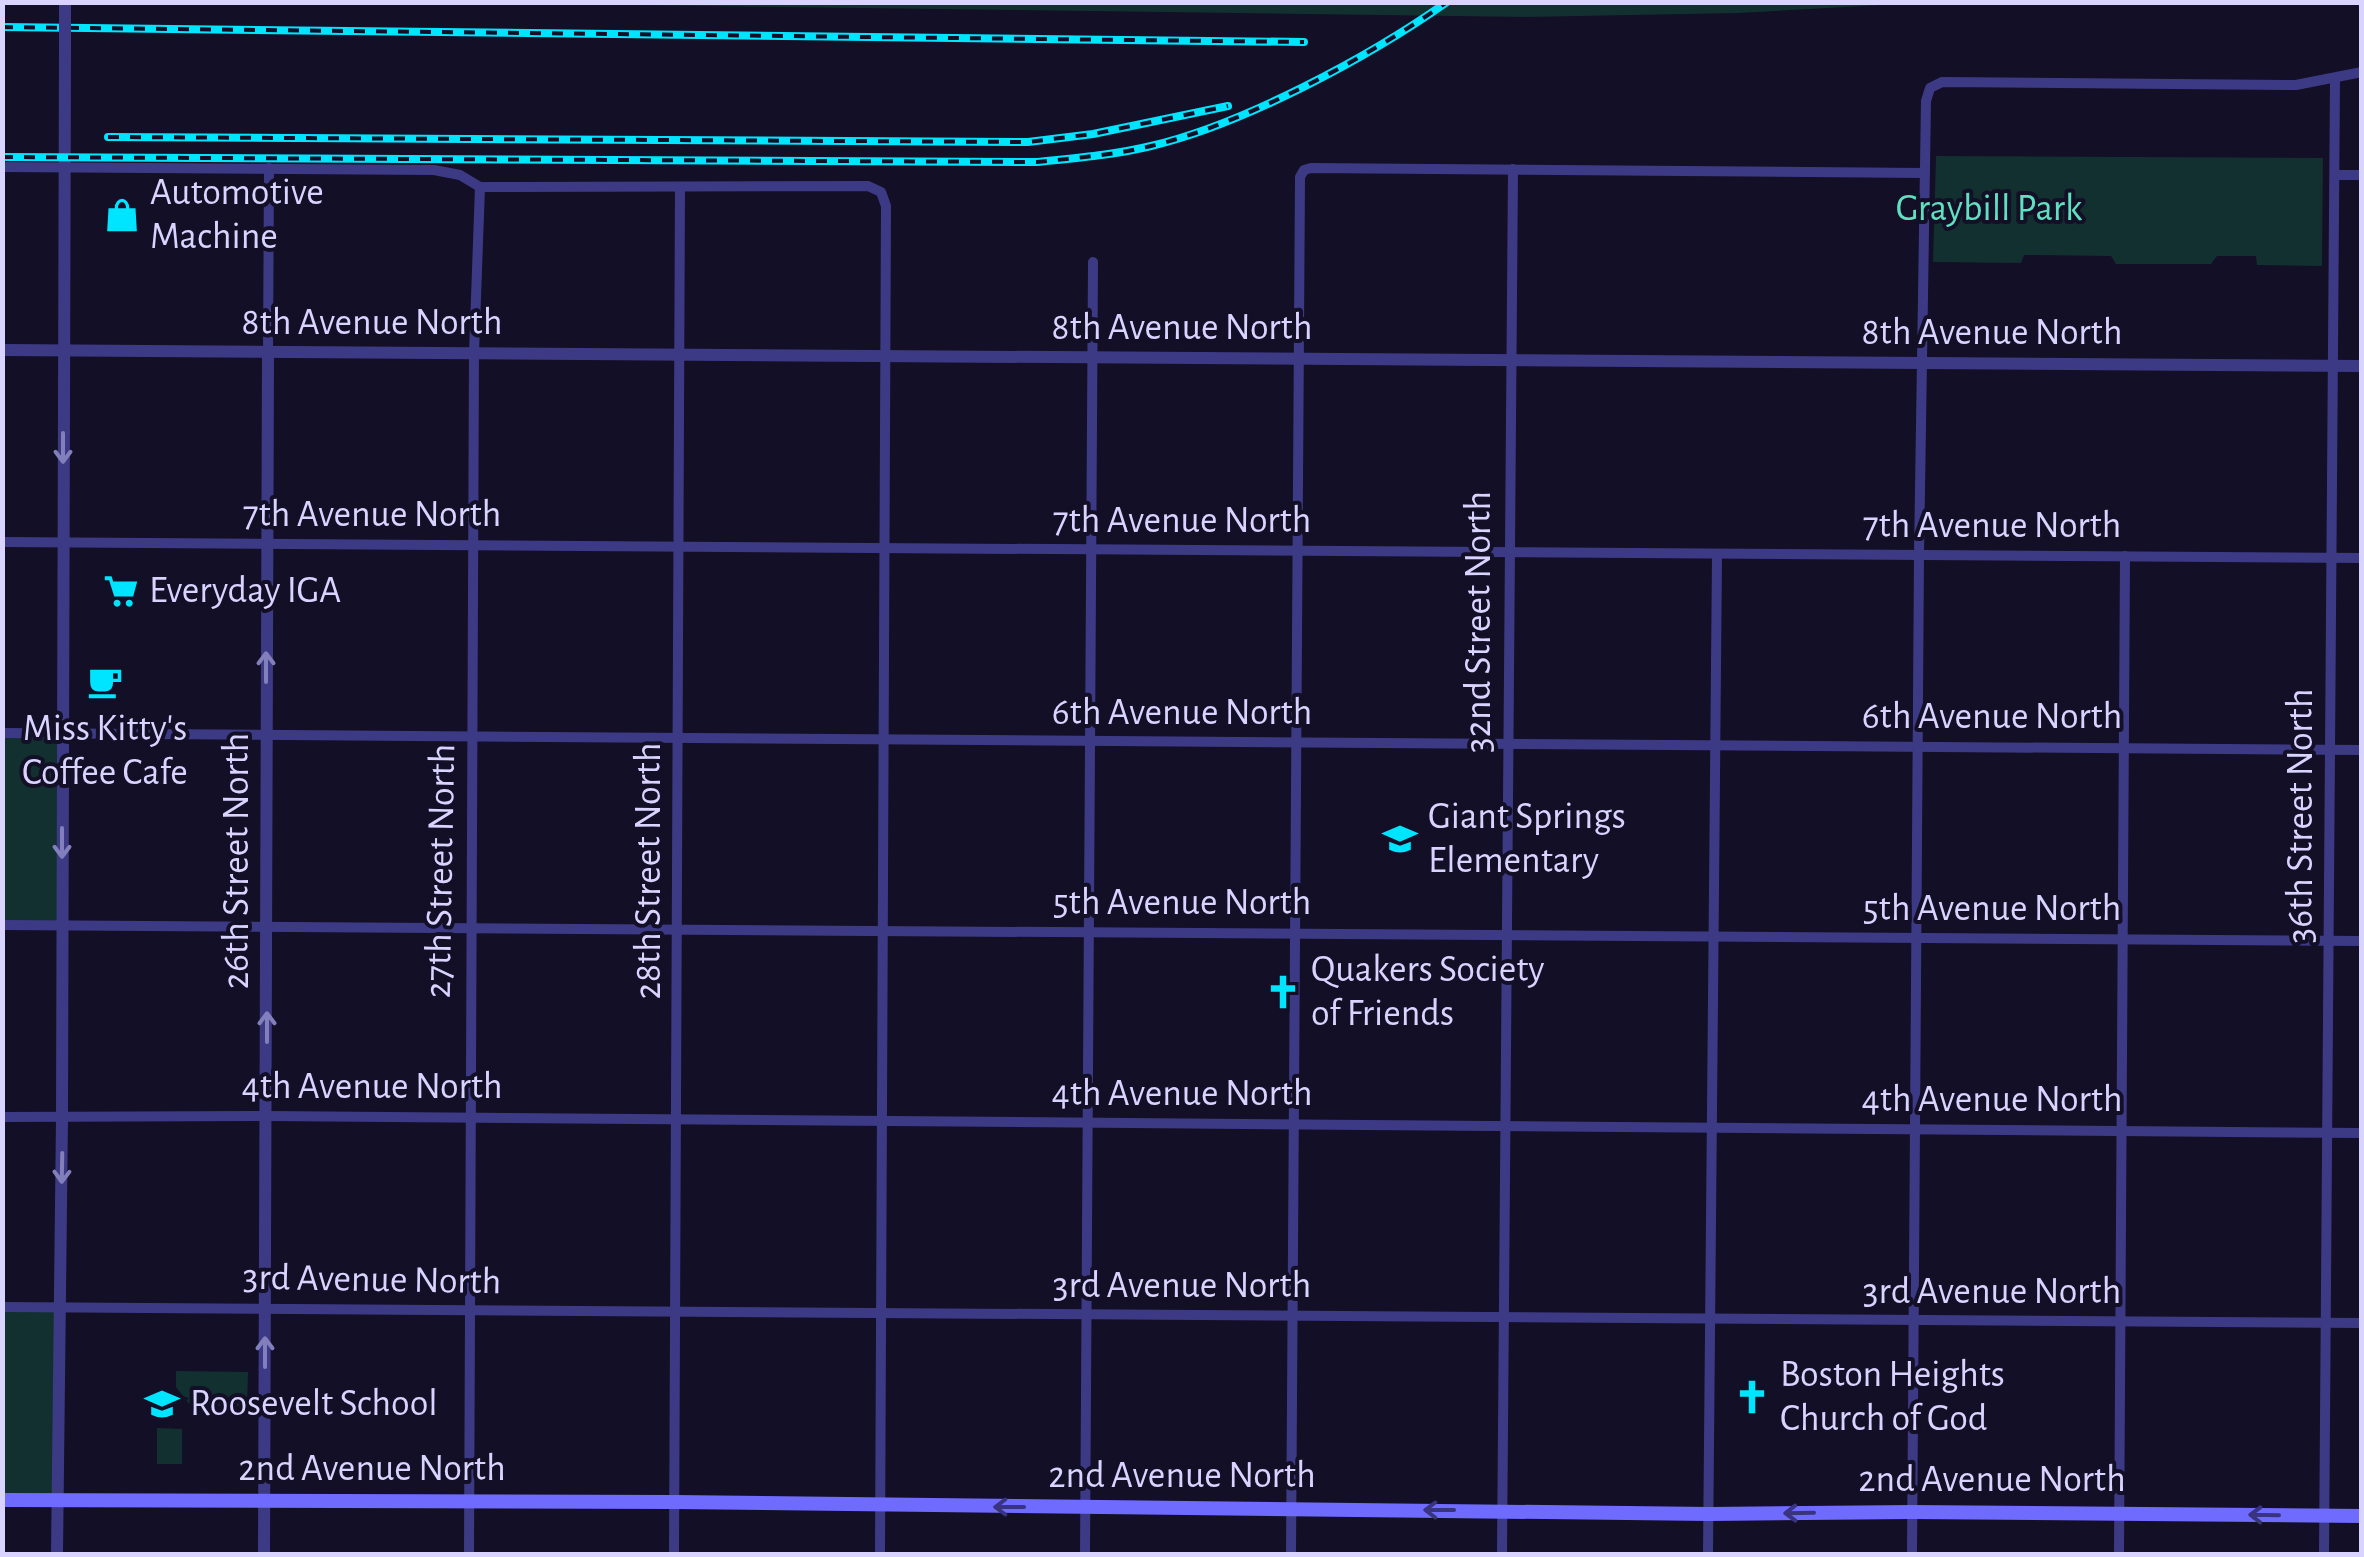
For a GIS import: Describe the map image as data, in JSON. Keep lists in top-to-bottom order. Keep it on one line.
{"streets":{"main road":["2nd Avenue North"],"street":["8th Avenue North","7th Avenue North","32nd Street North","6th Avenue North","36th Street North","26th Street North","27th Street North","28th Street North","5th Avenue North","4th Avenue North","3rd Avenue North"]},"crossings":[["8th Avenue North","32nd Street North"],["8th Avenue North","36th Street North"],["8th Avenue North","26th Street North"],["8th Avenue North","27th Street North"],["8th Avenue North","28th Street North"],["7th Avenue North","32nd Street North"],["7th Avenue North","36th Street North"],["7th Avenue North","26th Street North"],["7th Avenue North","27th Street North"],["7th Avenue North","28th Street North"],["32nd Street North","6th Avenue North"],["32nd Street North","5th Avenue North"],["32nd Street North","4th Avenue North"],["32nd Street North","3rd Avenue North"],["32nd Street North","2nd Avenue North"],["6th Avenue North","36th Street North"],["6th Avenue North","26th Street North"],["6th Avenue North","27th Street North"],["6th Avenue North","28th Street North"],["36th Street North","5th Avenue North"],["36th Street North","4th Avenue North"],["36th Street North","3rd Avenue North"],["36th Street North","2nd Avenue North"],["26th Street North","5th Avenue North"],["26th Street North","4th Avenue North"],["26th Street North","3rd Avenue North"],["26th Street North","2nd Avenue North"],["27th Street North","5th Avenue North"],["27th Street North","4th Avenue North"],["27th Street North","3rd Avenue North"],["27th Street North","2nd Avenue North"],["28th Street North","5th Avenue North"],["28th Street North","4th Avenue North"],["28th Street North","3rd Avenue North"],["28th Street North","2nd Avenue North"]],"one_way":["26th Street North"],"parks":["Graybill Park"],"places":{"shop":["Automotive Machine"],"supermarket":["Everyday IGA"],"cafe":["Miss Kitty's Coffee Cafe"],"school or university":["Giant Springs Elementary","Roosevelt School"],"church":["Quakers Society of Friends","Boston Heights Church of God"]}}
